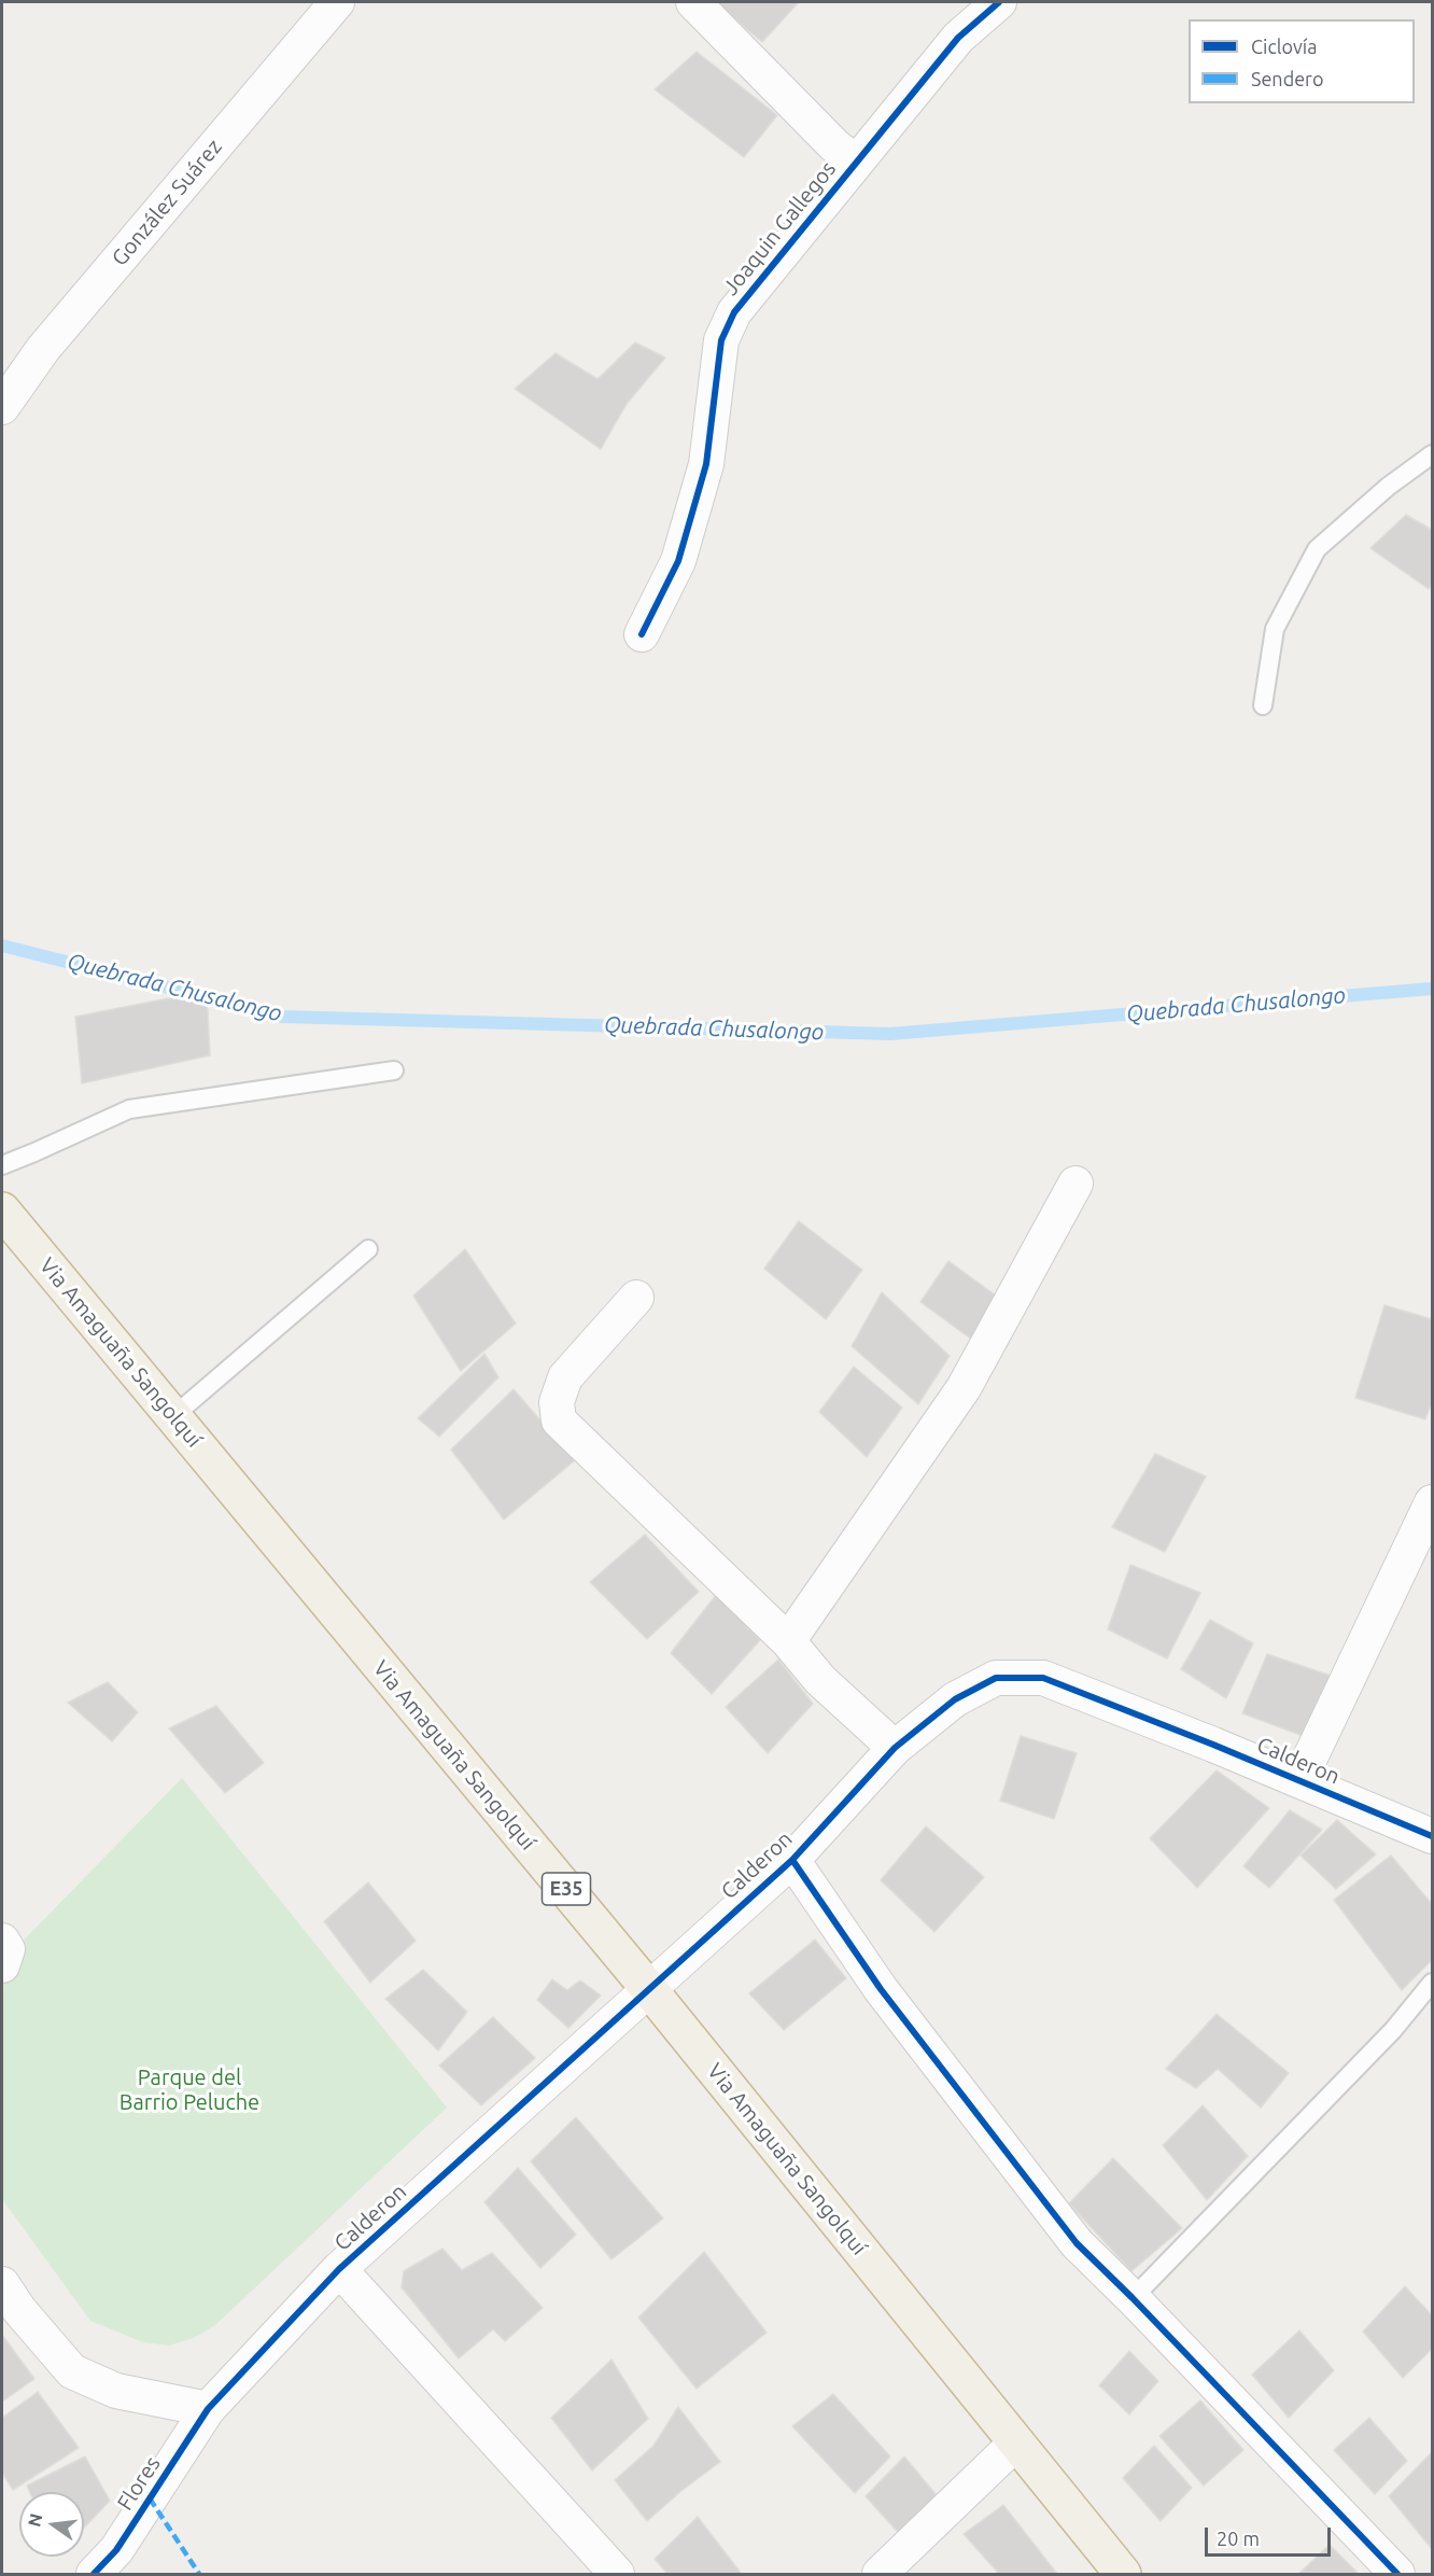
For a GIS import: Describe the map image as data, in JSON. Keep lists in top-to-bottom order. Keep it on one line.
{"streets":{"highway":["Via Amaguaña Sangolquí","E35"],"street":["González Suárez","Joaquin Gallegos","Calderon","Flores"]},"crossings":[["Via Amaguaña Sangolquí","Calderon"],["Calderon","Flores"]],"water":["Quebrada Chusalongo"],"parks":["Parque del Barrio Peluche"],"legend":["Ciclovía","Sendero"],"scale_bar":"20 m","north":"left"}
